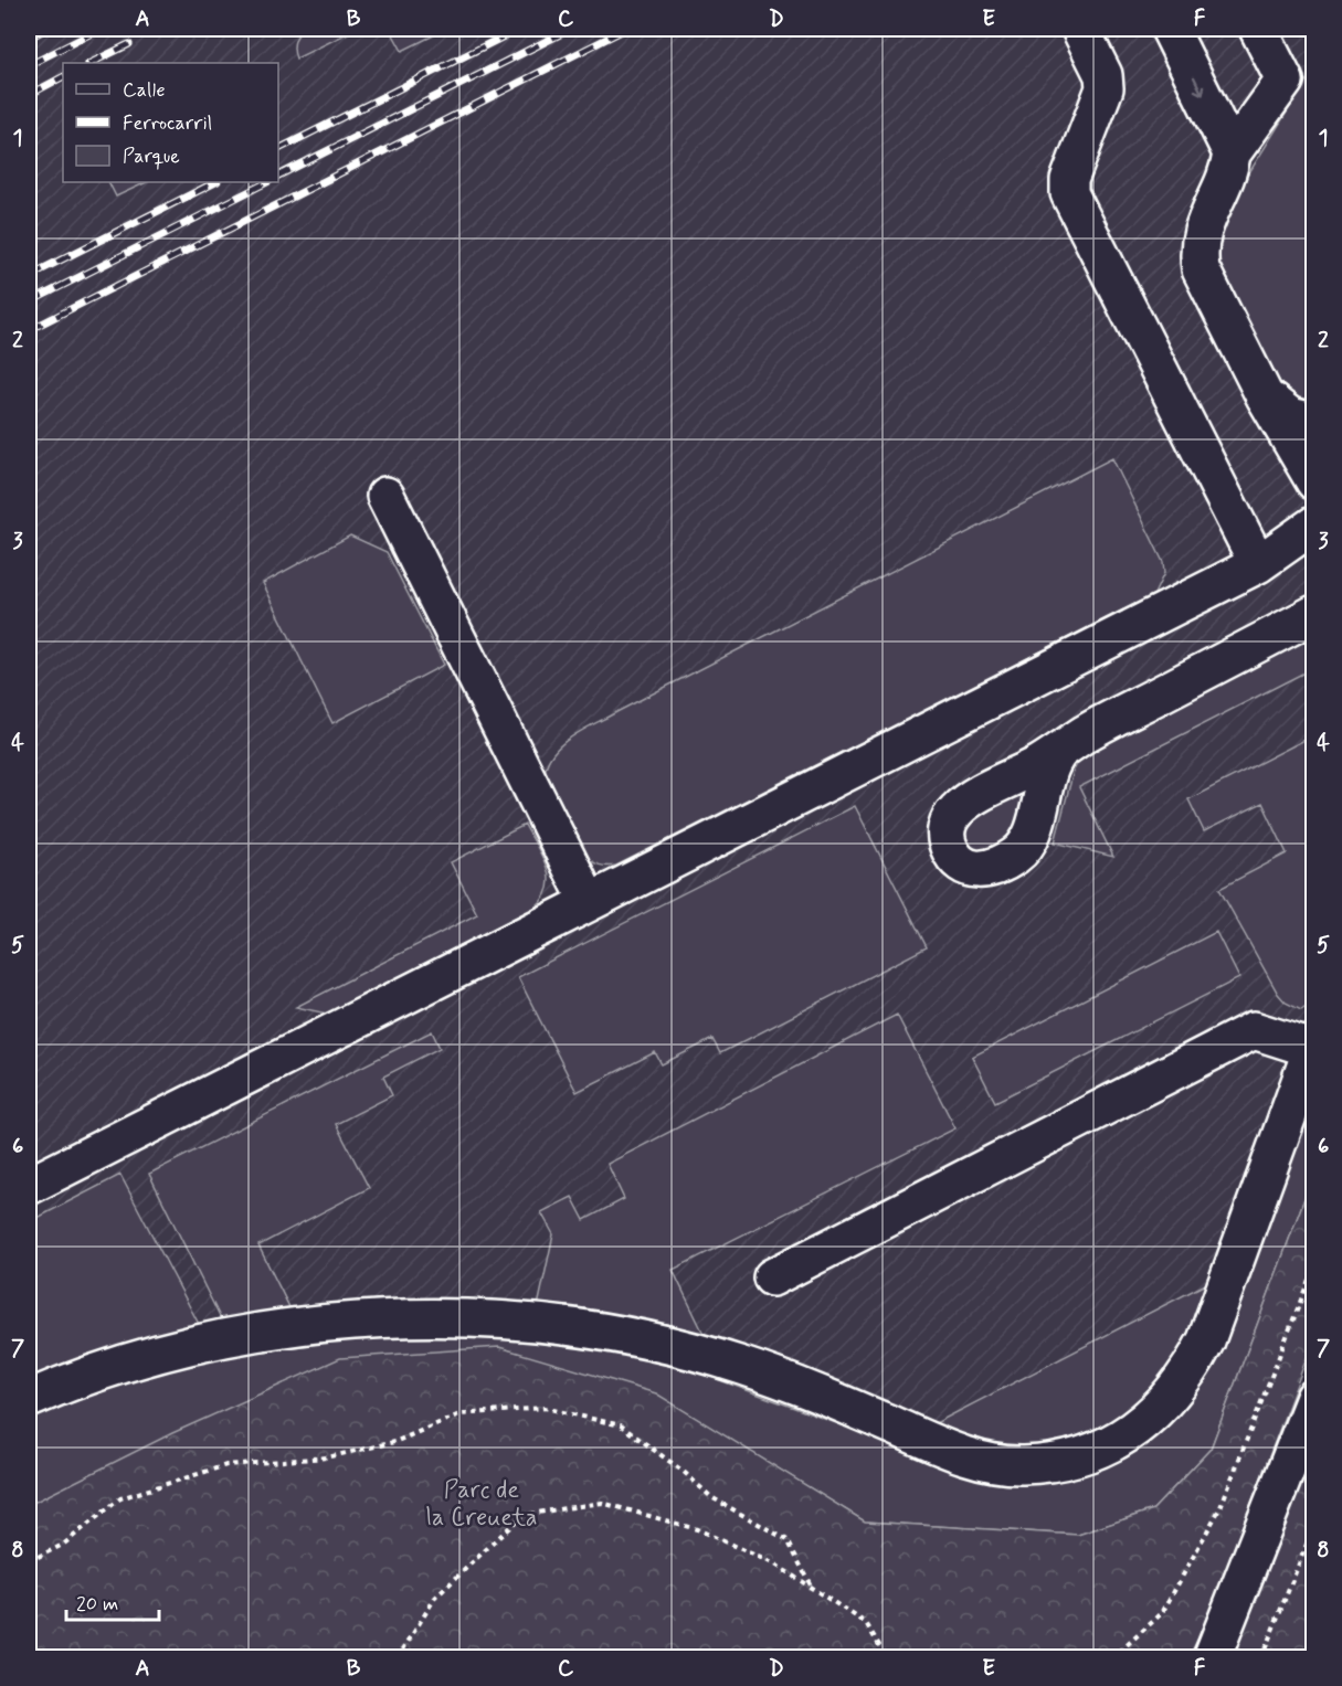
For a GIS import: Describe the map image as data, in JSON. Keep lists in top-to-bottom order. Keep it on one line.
{"parks":["Parc de la Creueta"],"legend":["Calle","Ferrocarril","Parque"],"scale_bar":"20 m","grid":{"columns":["A","B","C","D","E","F"],"rows":["1","2","3","4","5","6","7","8"]}}
